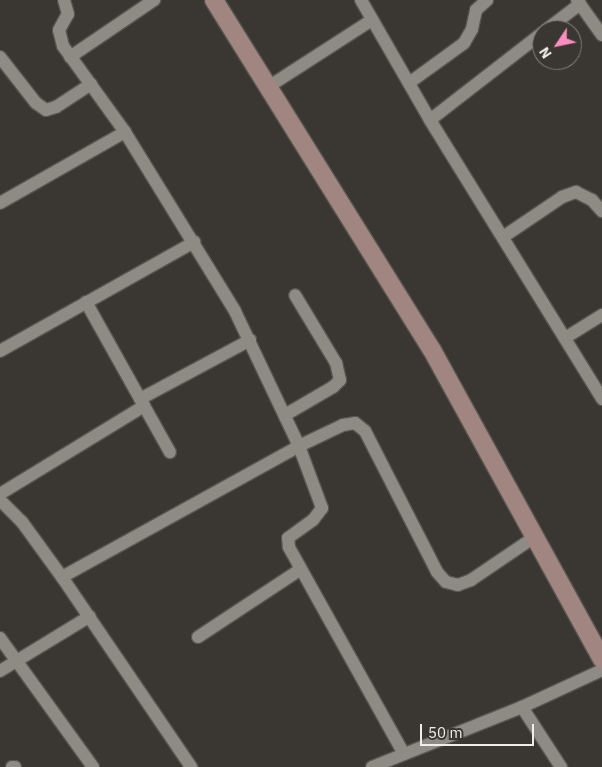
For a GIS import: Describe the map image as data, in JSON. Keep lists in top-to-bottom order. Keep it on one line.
{"scale_bar":"50 m","north":"bottom left"}
